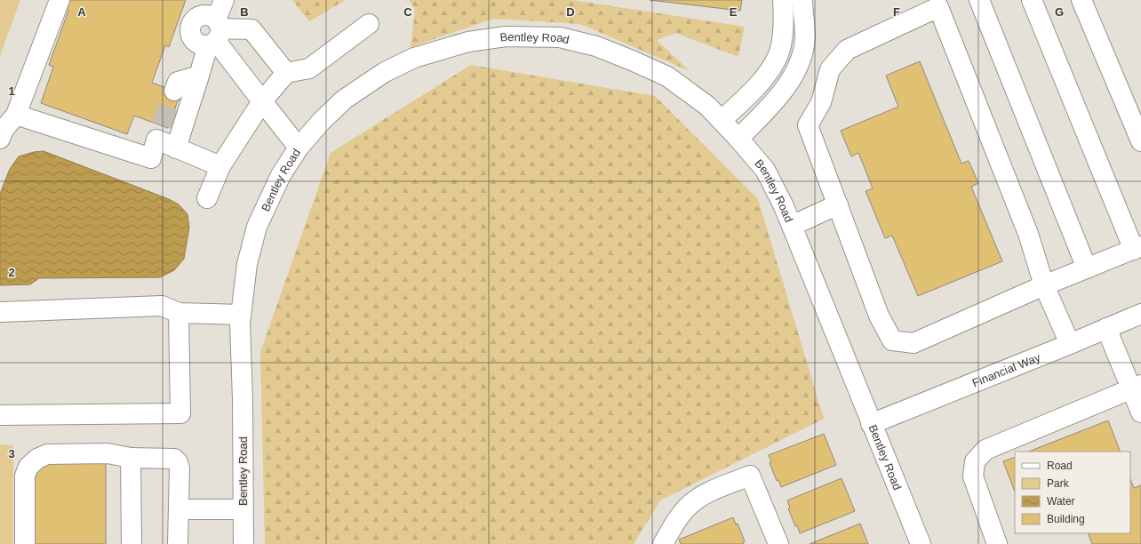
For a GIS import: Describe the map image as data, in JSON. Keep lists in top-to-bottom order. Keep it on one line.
{"streets":{"street":["Bentley Road","Financial Way"]},"crossings":[["Bentley Road","Financial Way"]],"legend":["Road","Park","Water","Building"],"grid":{"columns":["A","B","C","D","E","F","G"],"rows":["1","2","3"]}}
